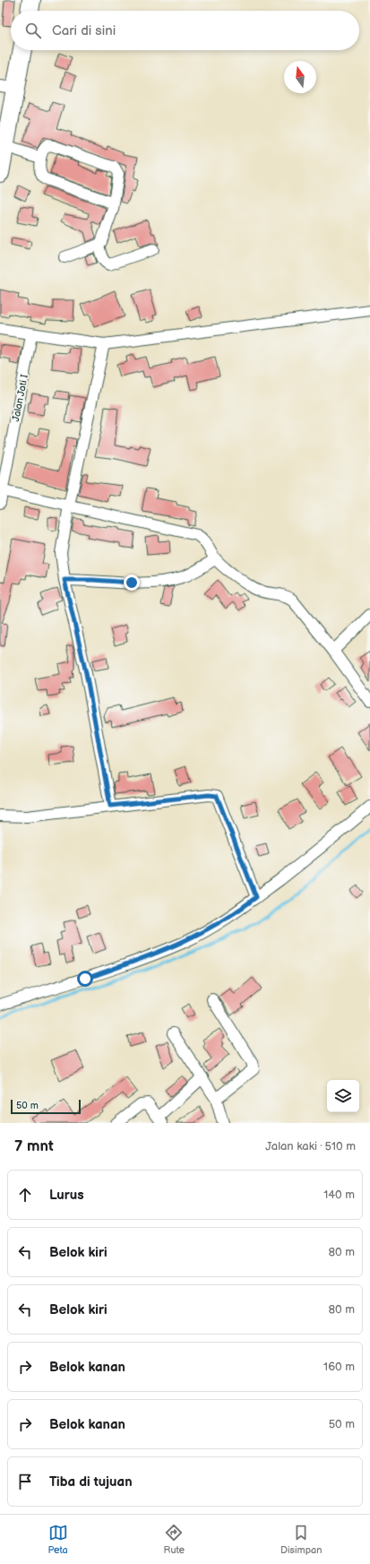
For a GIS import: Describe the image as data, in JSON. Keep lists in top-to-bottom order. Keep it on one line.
{"streets":{"street":["Jalan Jati I"]},"scale_bar":"50 m","north":"top","page":{"search":"Cari di sini","scale":"50 m","heading":["7 mnt","Jalan kaki · 510 m"],"list":[["Lurus","140 m"],["Belok kiri","80 m"],["Belok kiri","80 m"],["Belok kanan","160 m"],["Belok kanan","50 m"],"Tiba di tujuan"],"nav":["Peta","Rute","Disimpan"]}}
